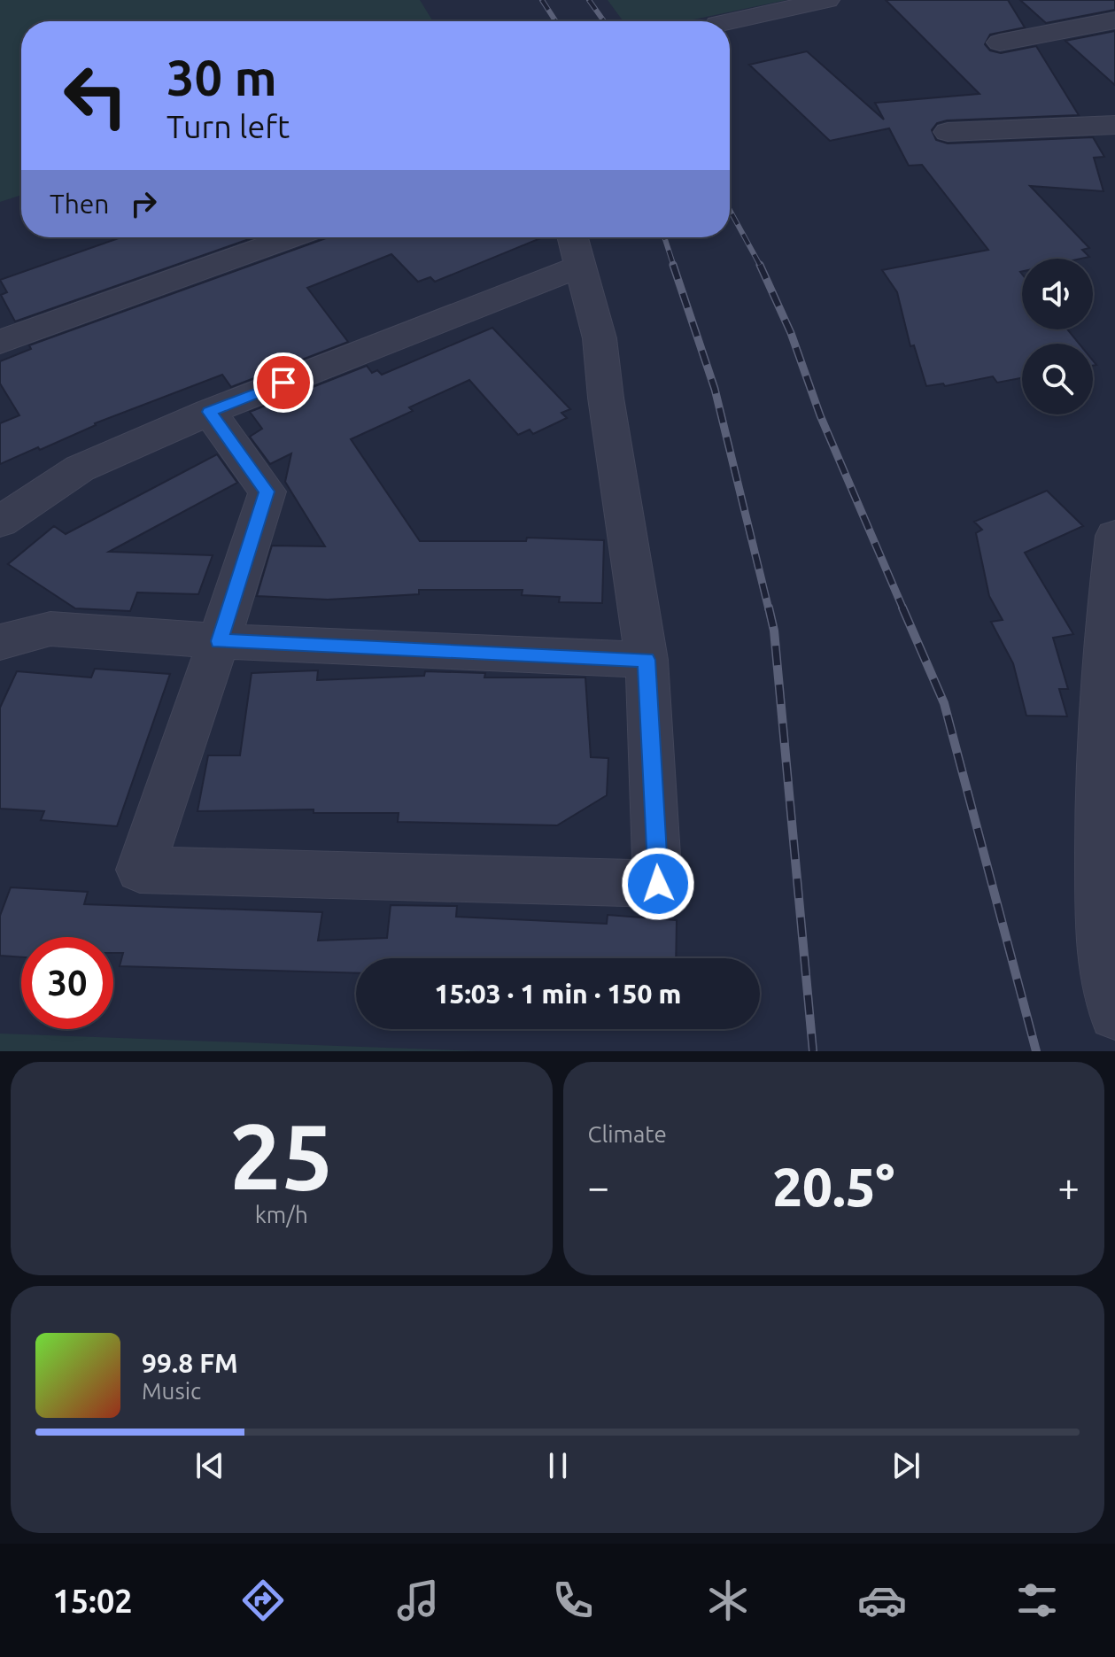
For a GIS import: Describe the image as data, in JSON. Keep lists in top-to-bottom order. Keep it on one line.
{"page":{"turn":["30 m","Turn left"],"then":"Then","limit":"30","trip":"15:03 · 1 min · 150 m","tile":[["25","km/h"],"Climate"],"heat":["−","20.5°","+"],"song":["99.8 FM","Music"],"tabs":"15:02"}}
